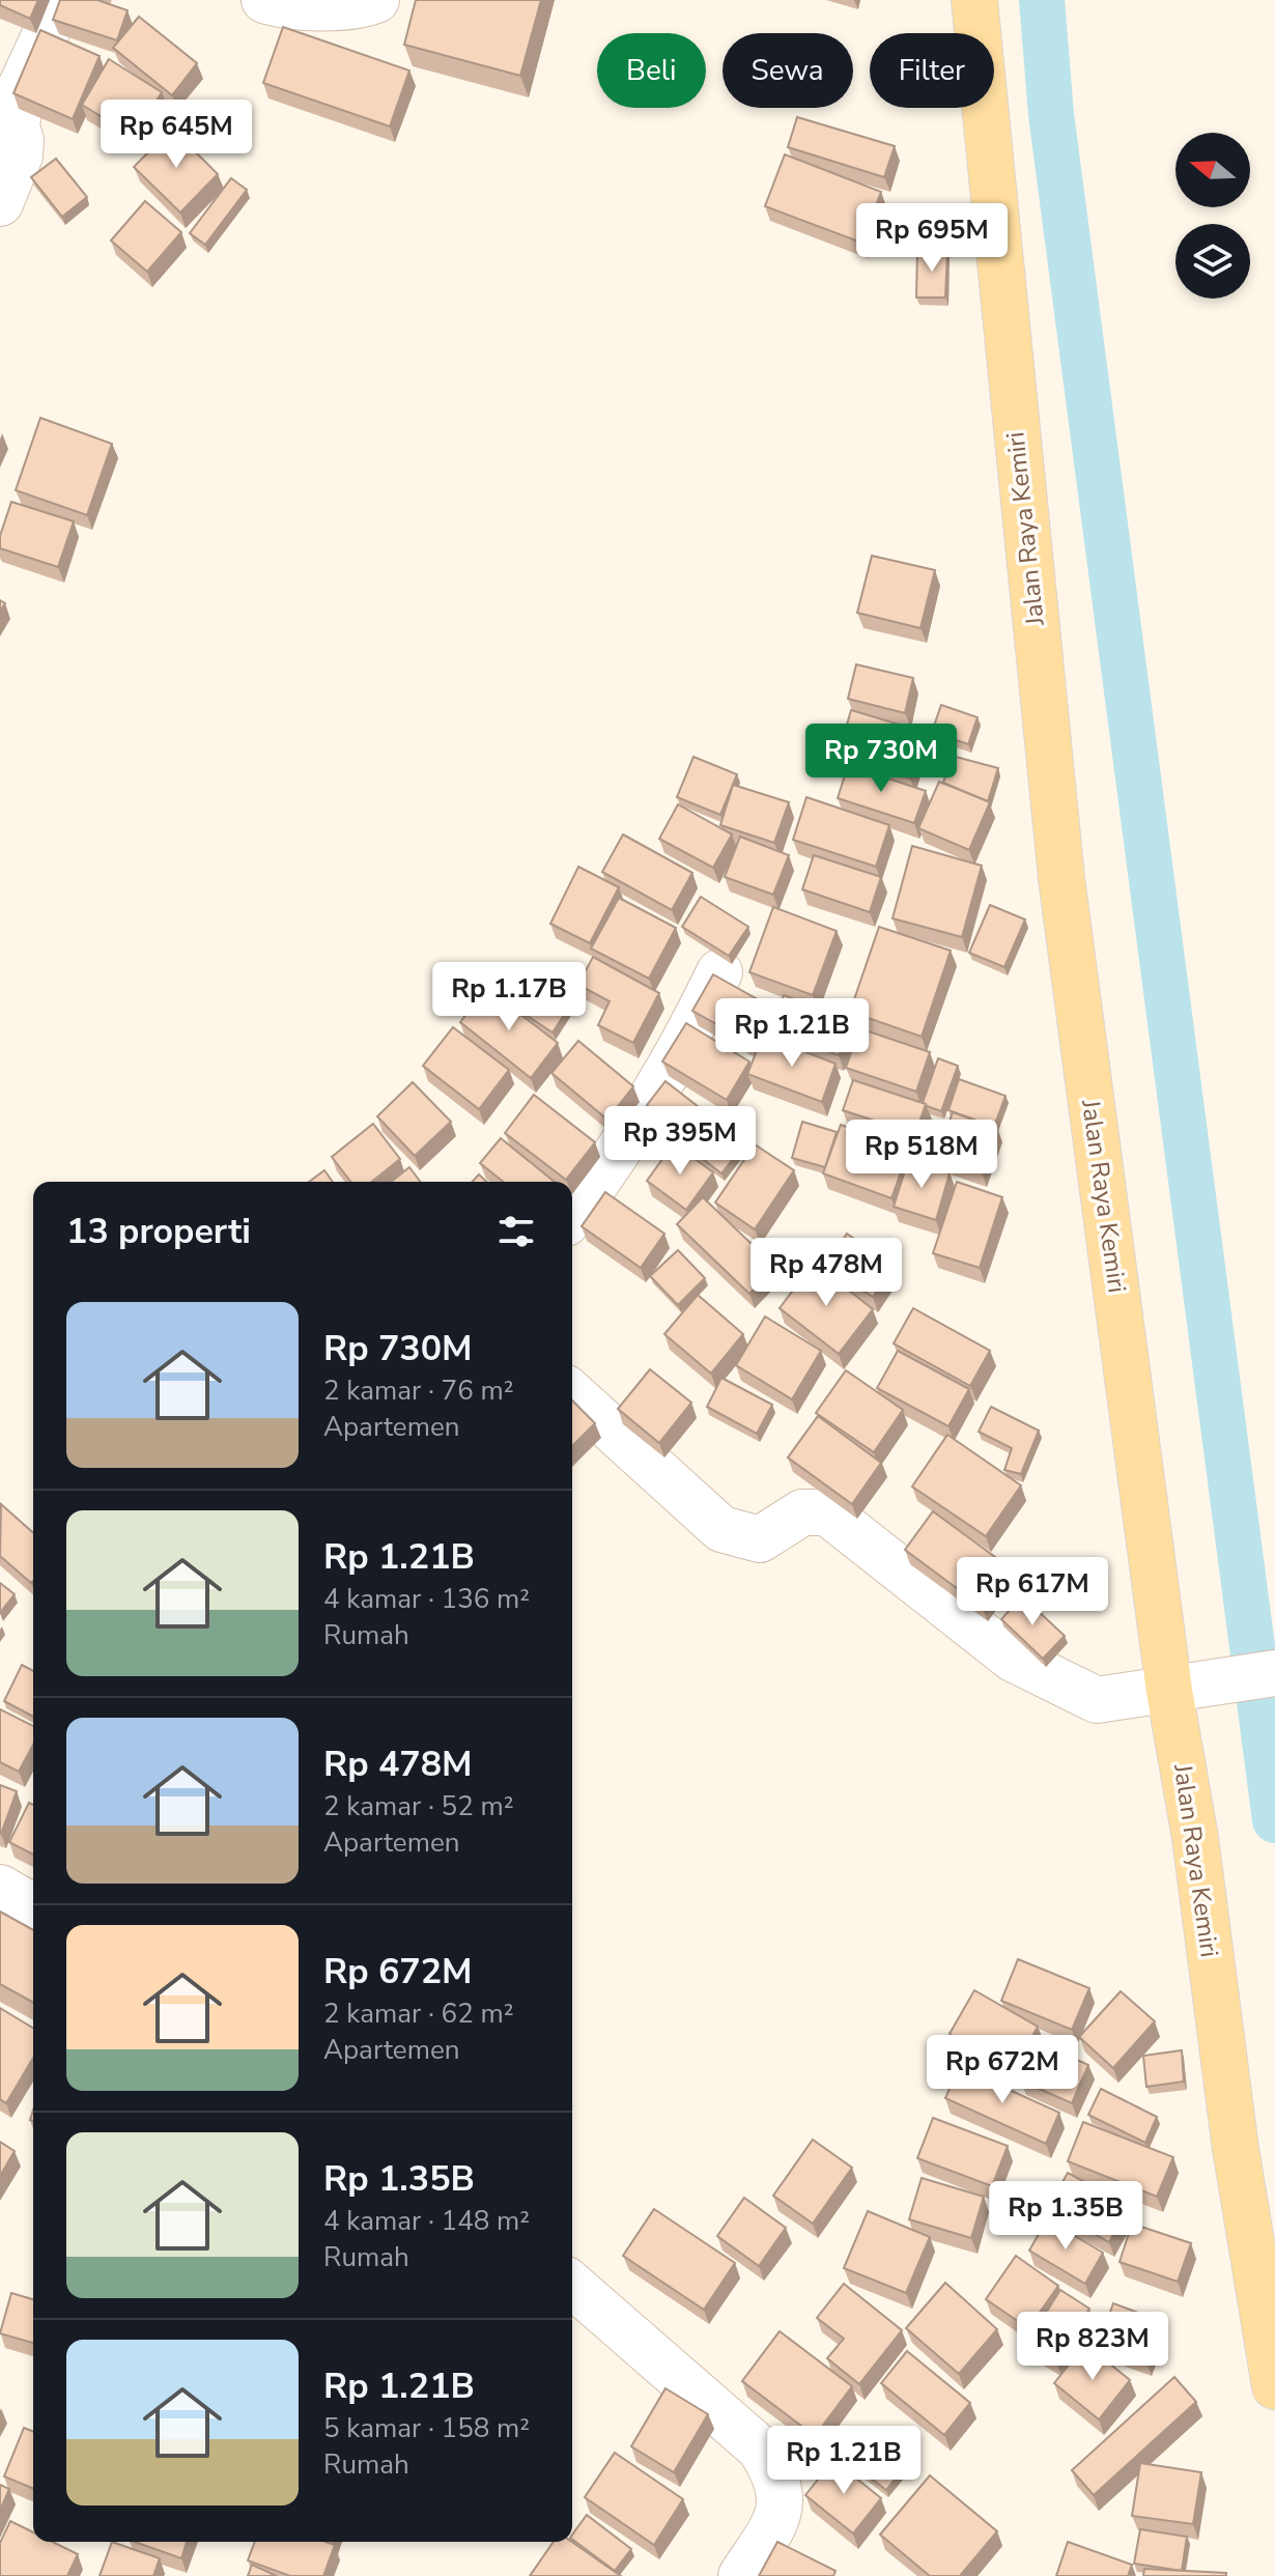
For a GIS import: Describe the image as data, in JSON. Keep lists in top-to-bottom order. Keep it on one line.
{"streets":{"main road":["Jalan Raya Kemiri"]},"north":"left","page":{"chip":["Beli","Sewa","Filter"],"price":["Rp 645M","Rp 695M","Rp 730M","Rp 1.17B","Rp 1.21B","Rp 395M","Rp 518M","Rp 478M","Rp 617M","Rp 672M","Rp 1.35B","Rp 823M","Rp 1.21B"],"heading":"13 properti","list":[{"name":"Rp 730M","note":"2 kamar · 76 m² · Apartemen"},{"name":"Rp 1.21B","note":"4 kamar · 136 m² · Rumah"},{"name":"Rp 478M","note":"2 kamar · 52 m² · Apartemen"},{"name":"Rp 672M","note":"2 kamar · 62 m² · Apartemen"},{"name":"Rp 1.35B","note":"4 kamar · 148 m² · Rumah"},{"name":"Rp 1.21B","note":"5 kamar · 158 m² · Rumah"}]}}
